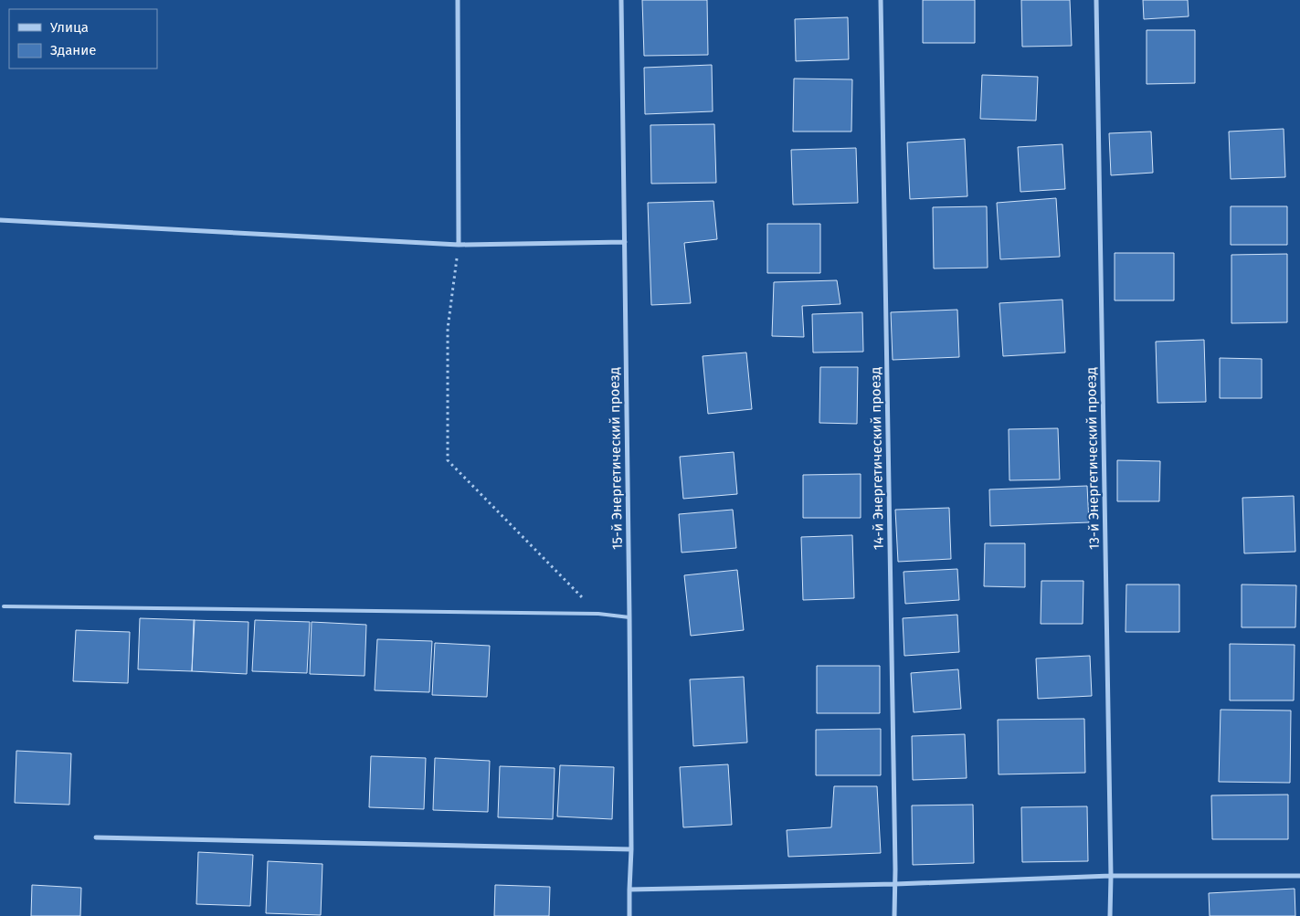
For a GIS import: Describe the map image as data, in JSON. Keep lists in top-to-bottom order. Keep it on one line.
{"streets":{"street":["15-й Энергетический проезд","14-й Энергетический проезд","13-й Энергетический проезд"]},"legend":["Улица","Здание"]}
